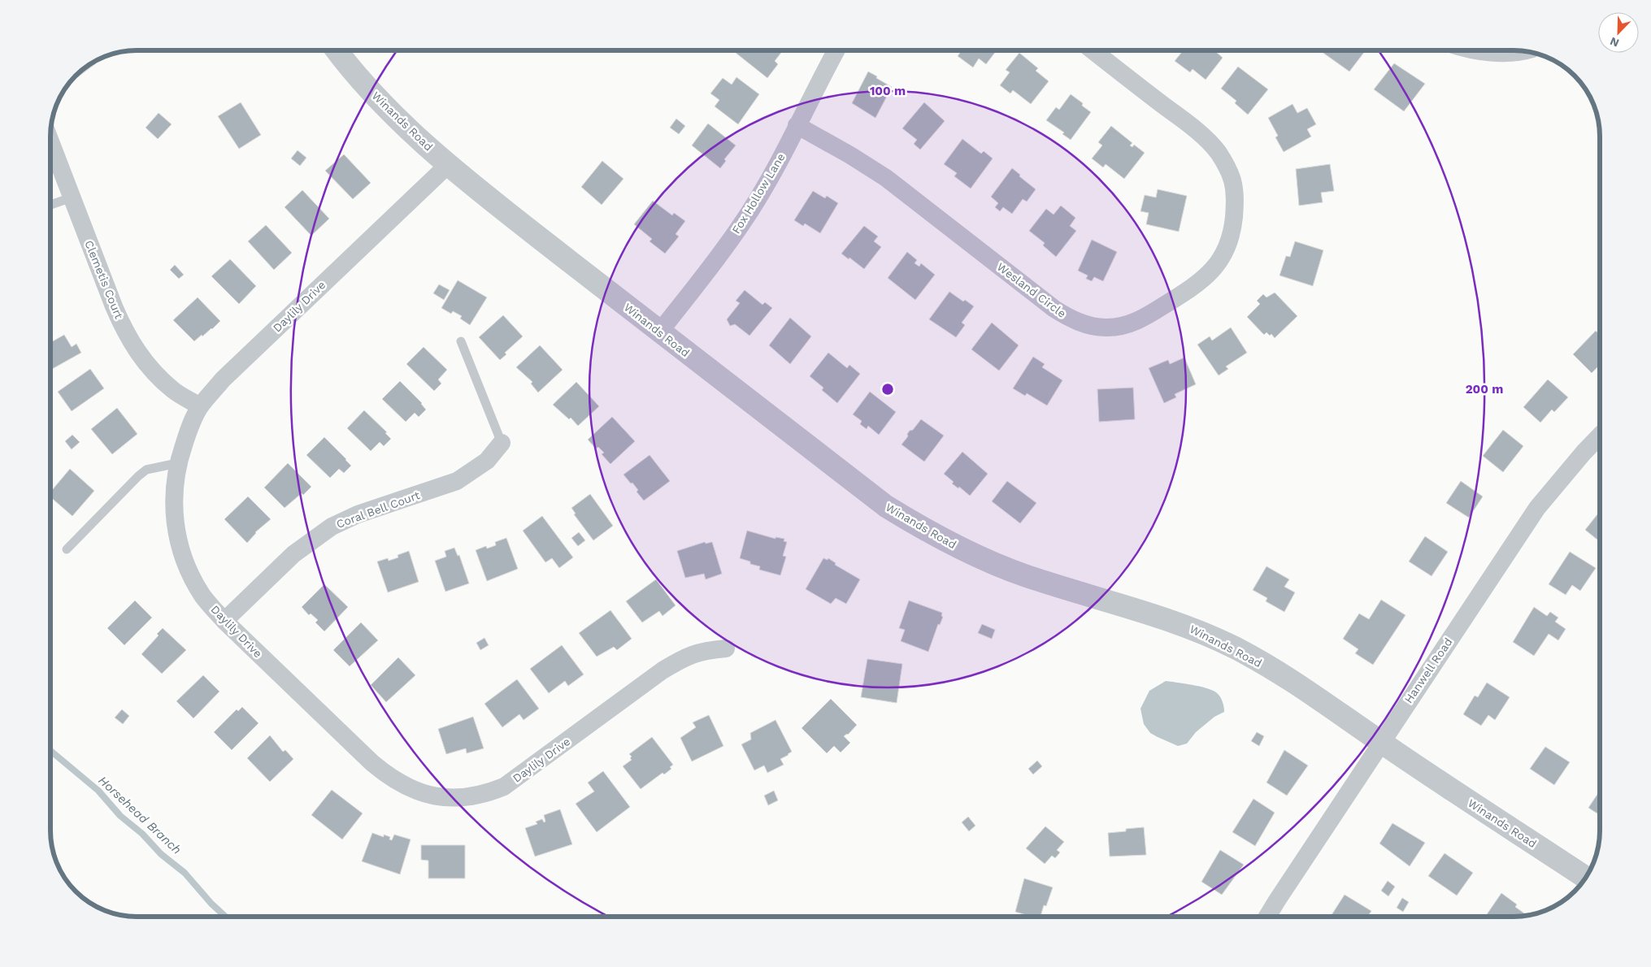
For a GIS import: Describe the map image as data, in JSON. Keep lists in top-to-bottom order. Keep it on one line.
{"streets":{"street":["Winands Road","Fox Hollow Lane","Clemetis Court","Wesland Circle","Daylily Drive","Coral Bell Court","Hanwell Road"]},"crossings":[["Winands Road","Fox Hollow Lane"],["Winands Road","Daylily Drive"],["Winands Road","Hanwell Road"],["Fox Hollow Lane","Wesland Circle"],["Clemetis Court","Daylily Drive"],["Daylily Drive","Coral Bell Court"]],"water":["Horsehead Branch"],"north":"bottom left","rings":["100 m","200 m"]}
